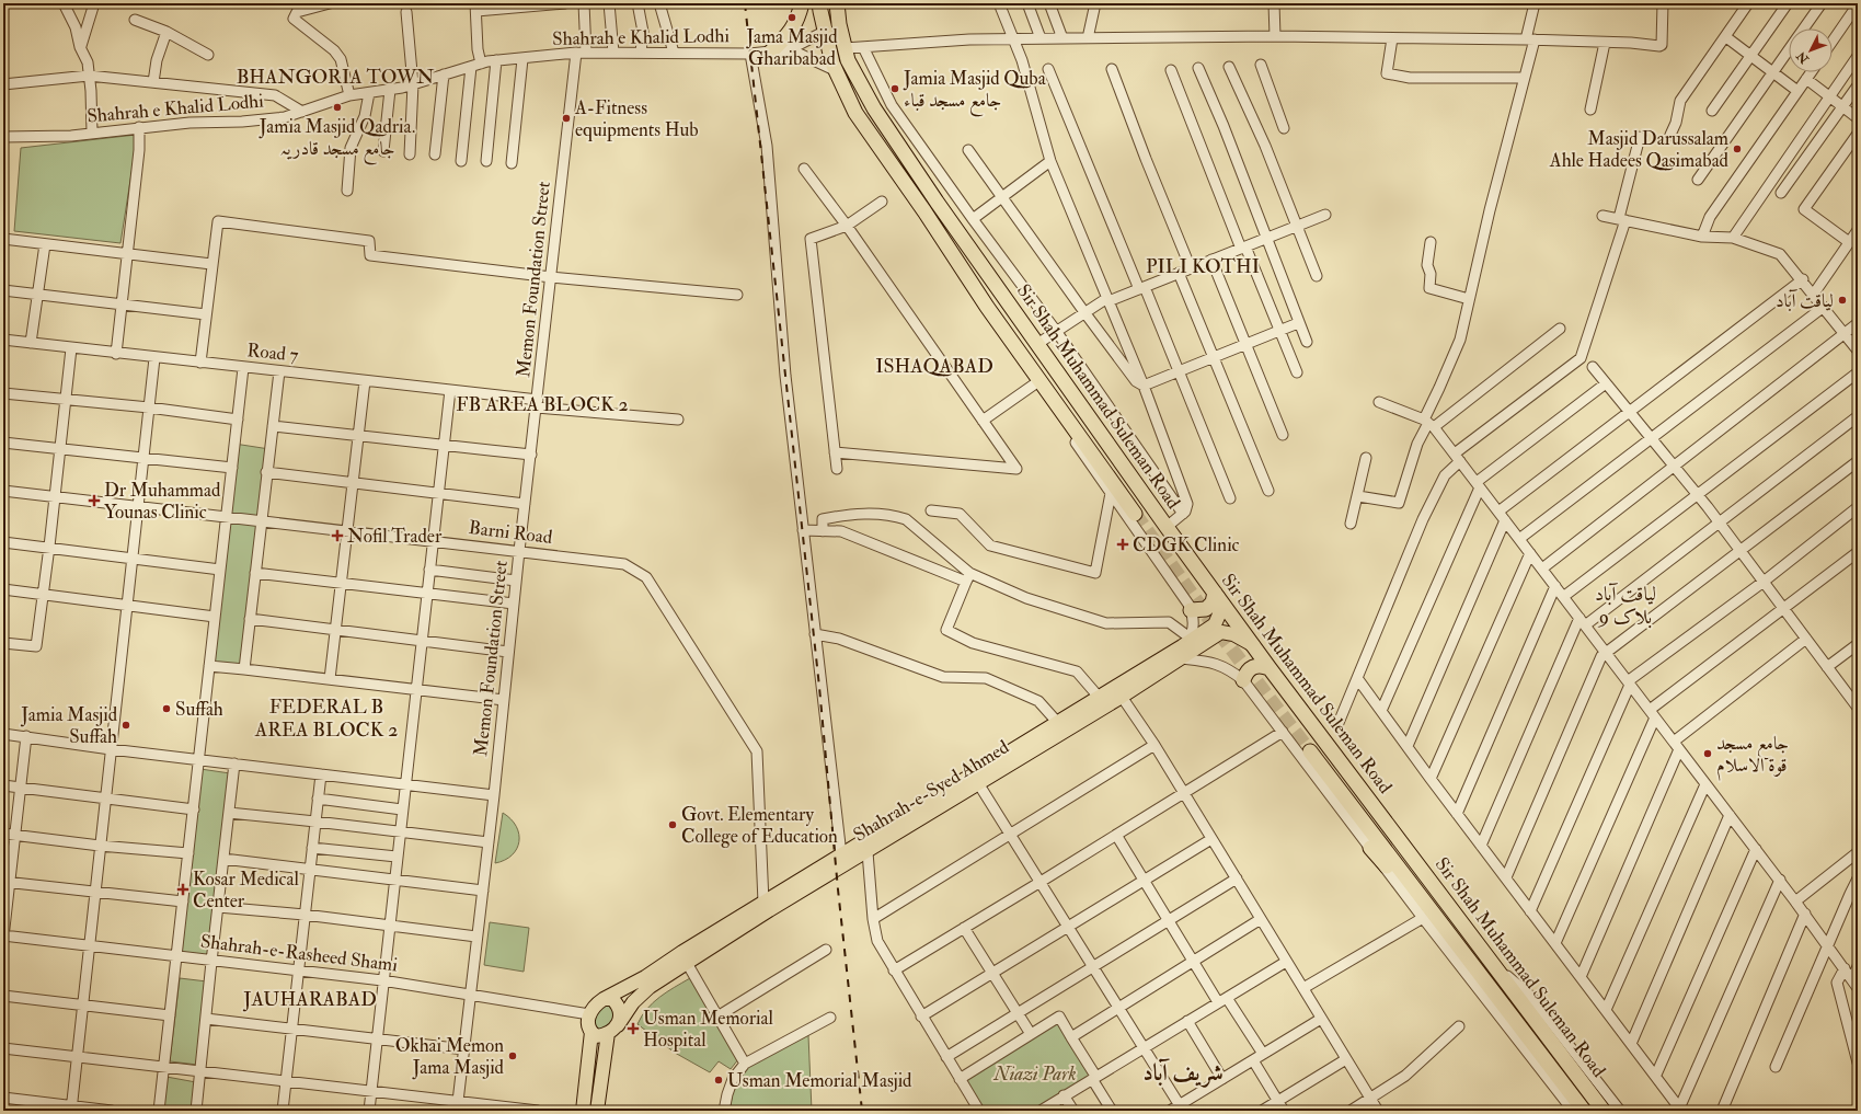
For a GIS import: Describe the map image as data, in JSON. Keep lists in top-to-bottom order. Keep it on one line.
{"streets":{"highway":["Sir Shah Muhammad Suleman Road"],"main road":["Shahrah-e-Syed Ahmed"],"street":["Shahrah e Khalid Lodhi","Memon Foundation Street","Road 7","Barni Road","Shahrah-e-Rasheed Shami"]},"crossings":[["Shahrah e Khalid Lodhi","Memon Foundation Street"],["Memon Foundation Street","Road 7"],["Memon Foundation Street","Barni Road"],["Memon Foundation Street","Shahrah-e-Rasheed Shami"],["Sir Shah Muhammad Suleman Road","Shahrah-e-Syed Ahmed"],["Barni Road","Shahrah-e-Syed Ahmed"],["Shahrah-e-Syed Ahmed","Shahrah-e-Rasheed Shami"]],"districts":["BHANGORIA TOWN","PILI KOTHI","ISHAQABAD","FB AREA BLOCK 2","لیاقت آباد بلاک 9","FEDERAL B AREA BLOCK 2","JAUHARABAD","شريف آباد"],"parks":["Niazi Park"],"places":{"other":["Jama Masjid Gharibabad","Jamia Masjid Quba جامع مسجد قباء","Jamia Masjid Qadria. جامع مسجد قادریہ","A-Fitness equipments Hub","Masjid Darussalam Ahle Hadees Qasimabad","لیاقت آباد","Suffah","Jamia Masjid Suffah","جامع مسجد قوۃ الاسلام","Govt. Elementary College of Education","Okhai Memon Jama Masjid","Usman Memorial Masjid"],"health":["Dr Muhammad Younas Clinic","Nofil Trader","CDGK Clinic","Kosar Medical Center","Usman Memorial Hospital"]},"north":"bottom left"}
